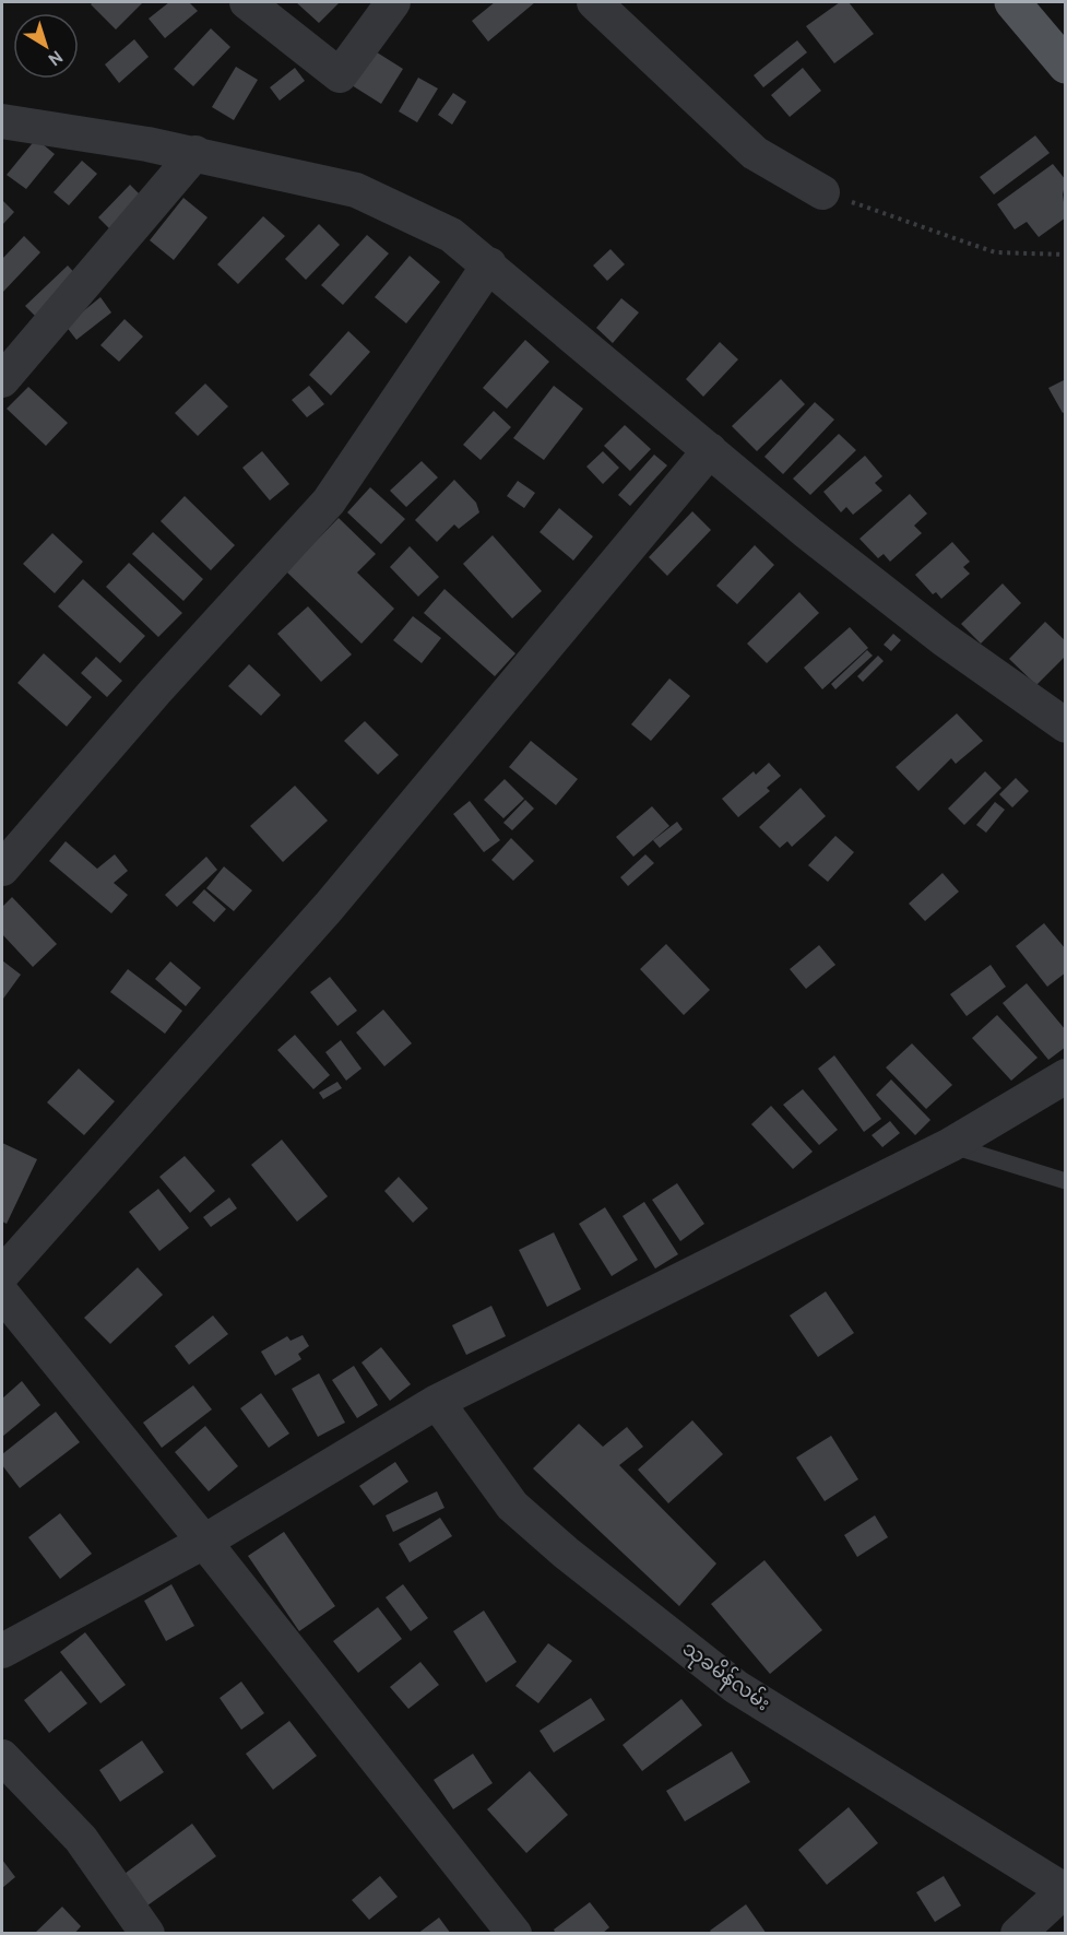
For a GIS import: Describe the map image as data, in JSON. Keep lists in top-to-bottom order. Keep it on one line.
{"streets":{"street":["သုခမိန်လမ်း"]},"north":"bottom right"}
